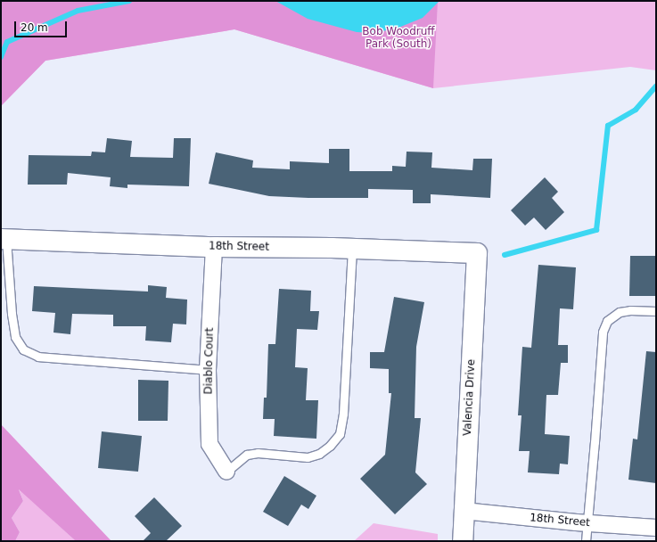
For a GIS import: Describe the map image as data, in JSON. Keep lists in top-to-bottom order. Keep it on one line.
{"streets":{"street":["18th Street","Diablo Court","Valencia Drive"]},"crossings":[["18th Street","Diablo Court"],["18th Street","Valencia Drive"]],"parks":["Bob Woodruff Park (South)"],"scale_bar":"20 m"}
